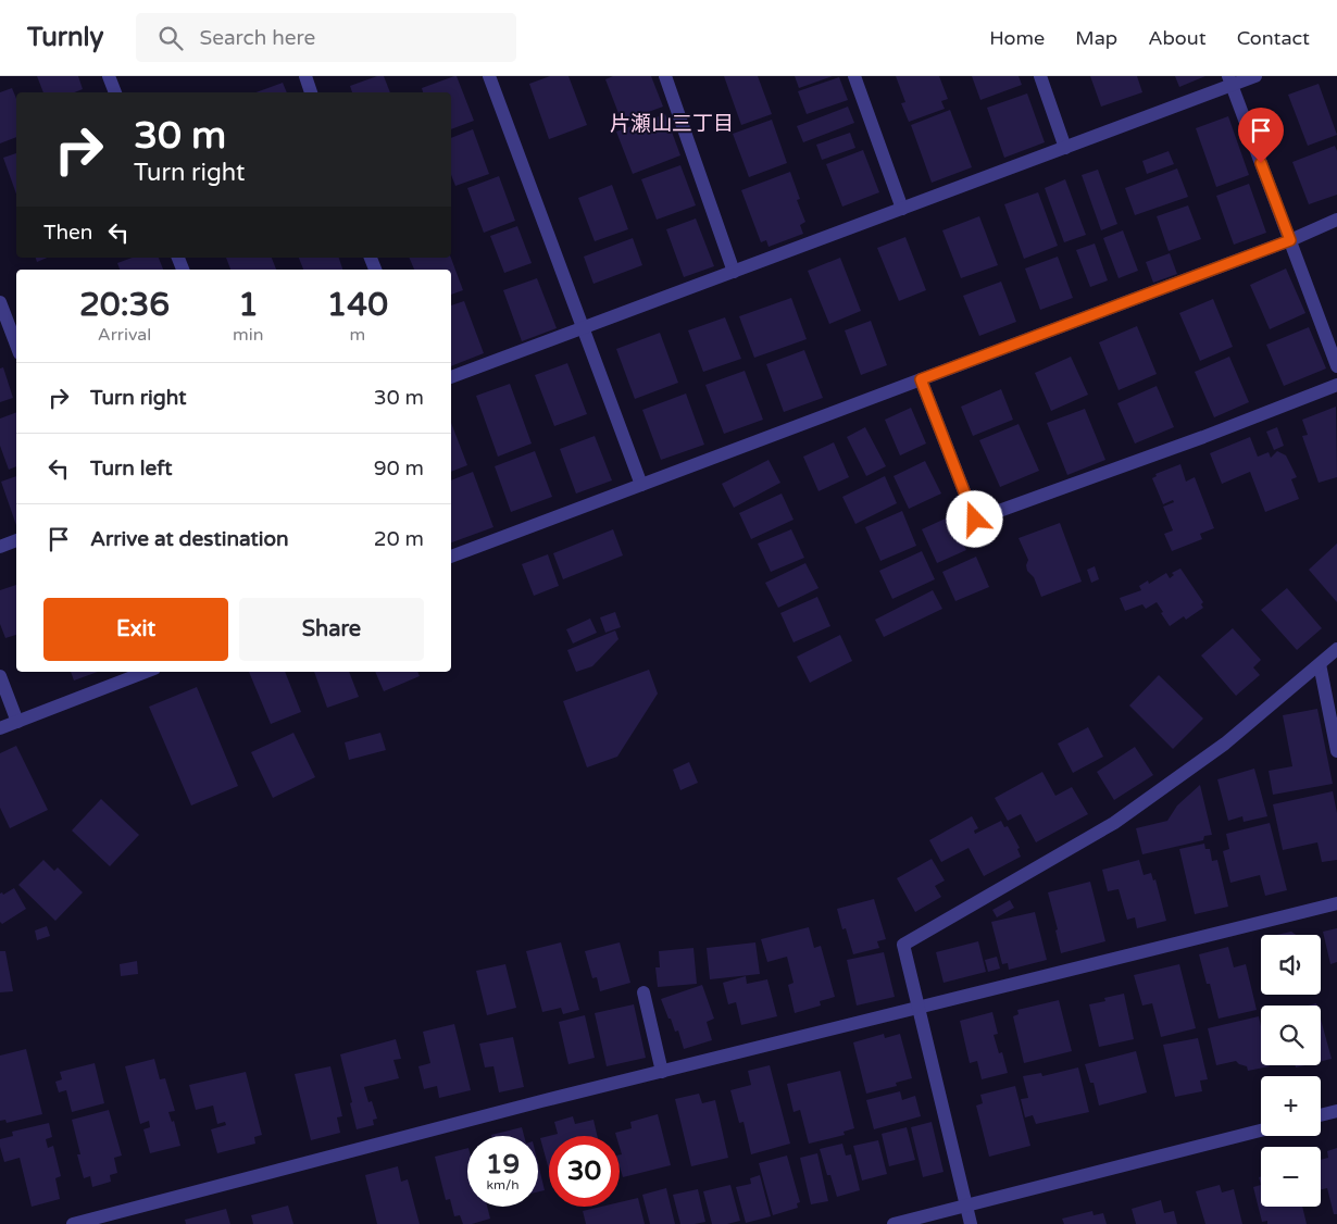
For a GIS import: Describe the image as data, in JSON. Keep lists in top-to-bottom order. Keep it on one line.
{"districts":["片瀬山三丁目"],"page":{"header":"Turnly","search":"Search here","nav":["Home","Map","About","Contact"],"turn":["30 m","Turn right"],"then":"Then","eta":["20:36","Arrival","1","min","140","m"],"list":[{"name":"Turn right","value":"30 m"},{"name":"Turn left","value":"90 m"},{"name":"Arrive at destination","value":"20 m"}],"buttons":["Exit","Share"],"map_buttons":["+","−"],"speed":"19 km/h","limit":"30"}}
